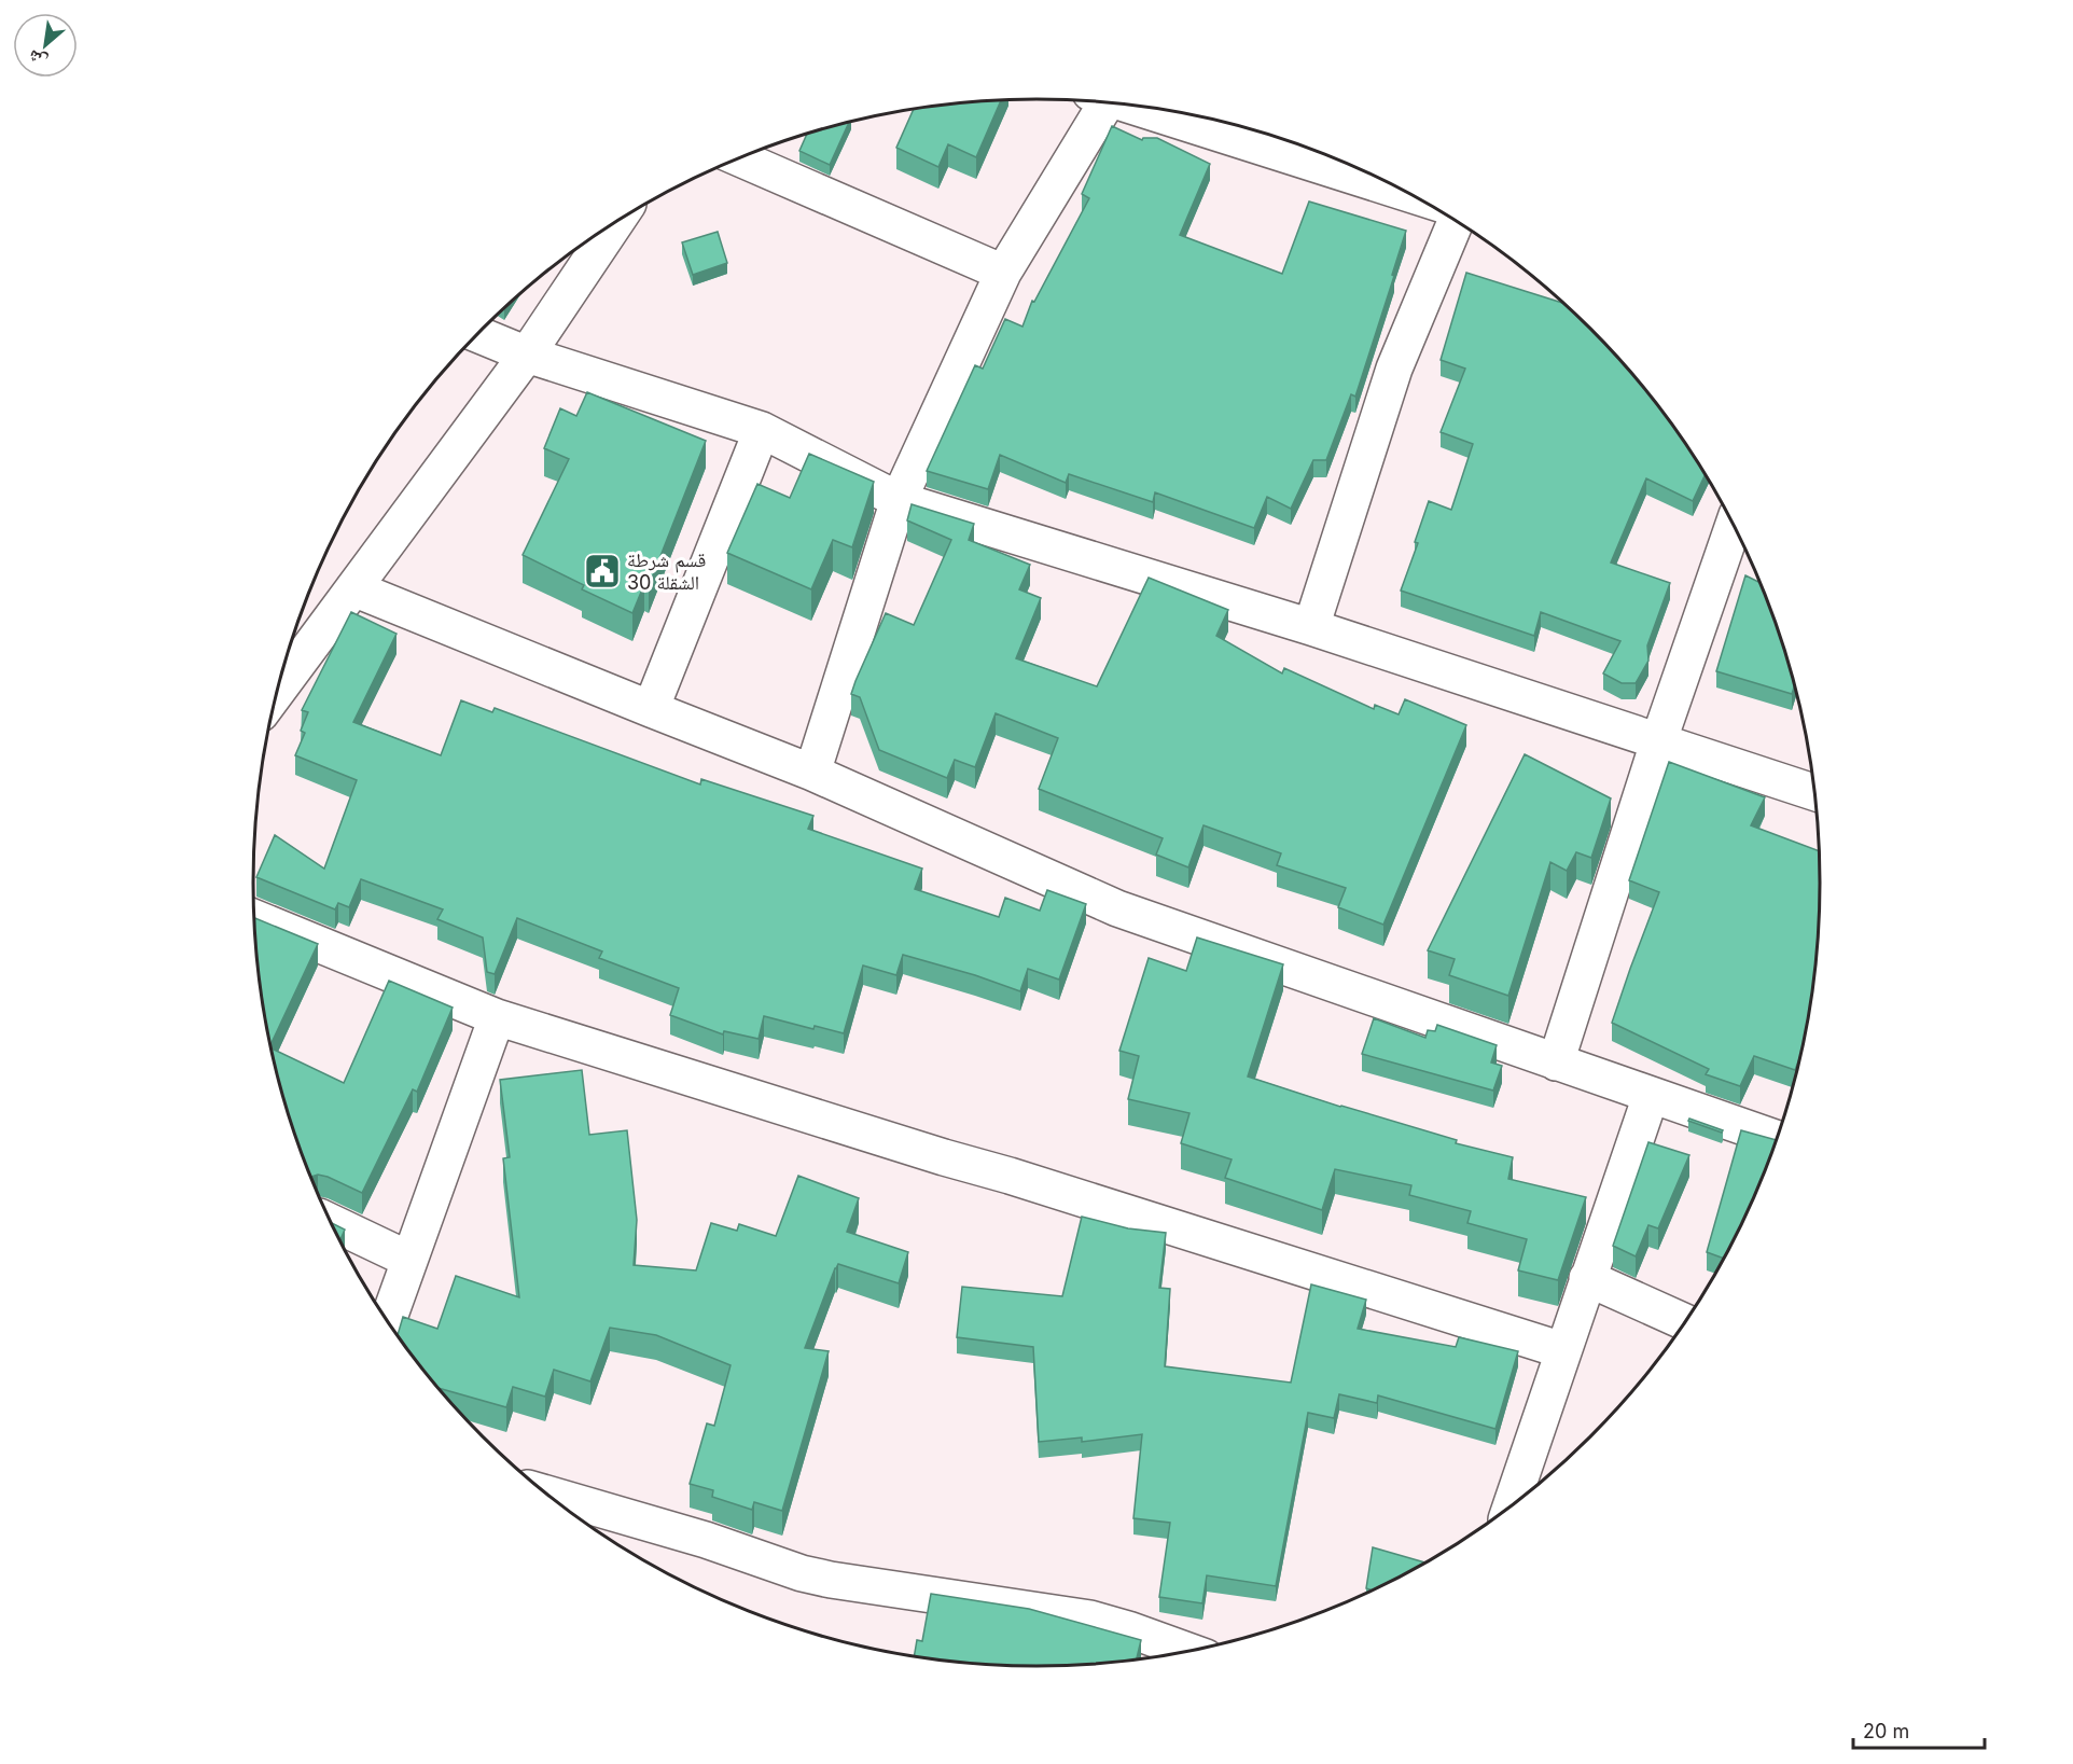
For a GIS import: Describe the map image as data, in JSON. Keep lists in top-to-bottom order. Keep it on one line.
{"places":{"public building":["قسم شرطة الشقلة 30"]},"scale_bar":"20 m","north":"bottom left"}
